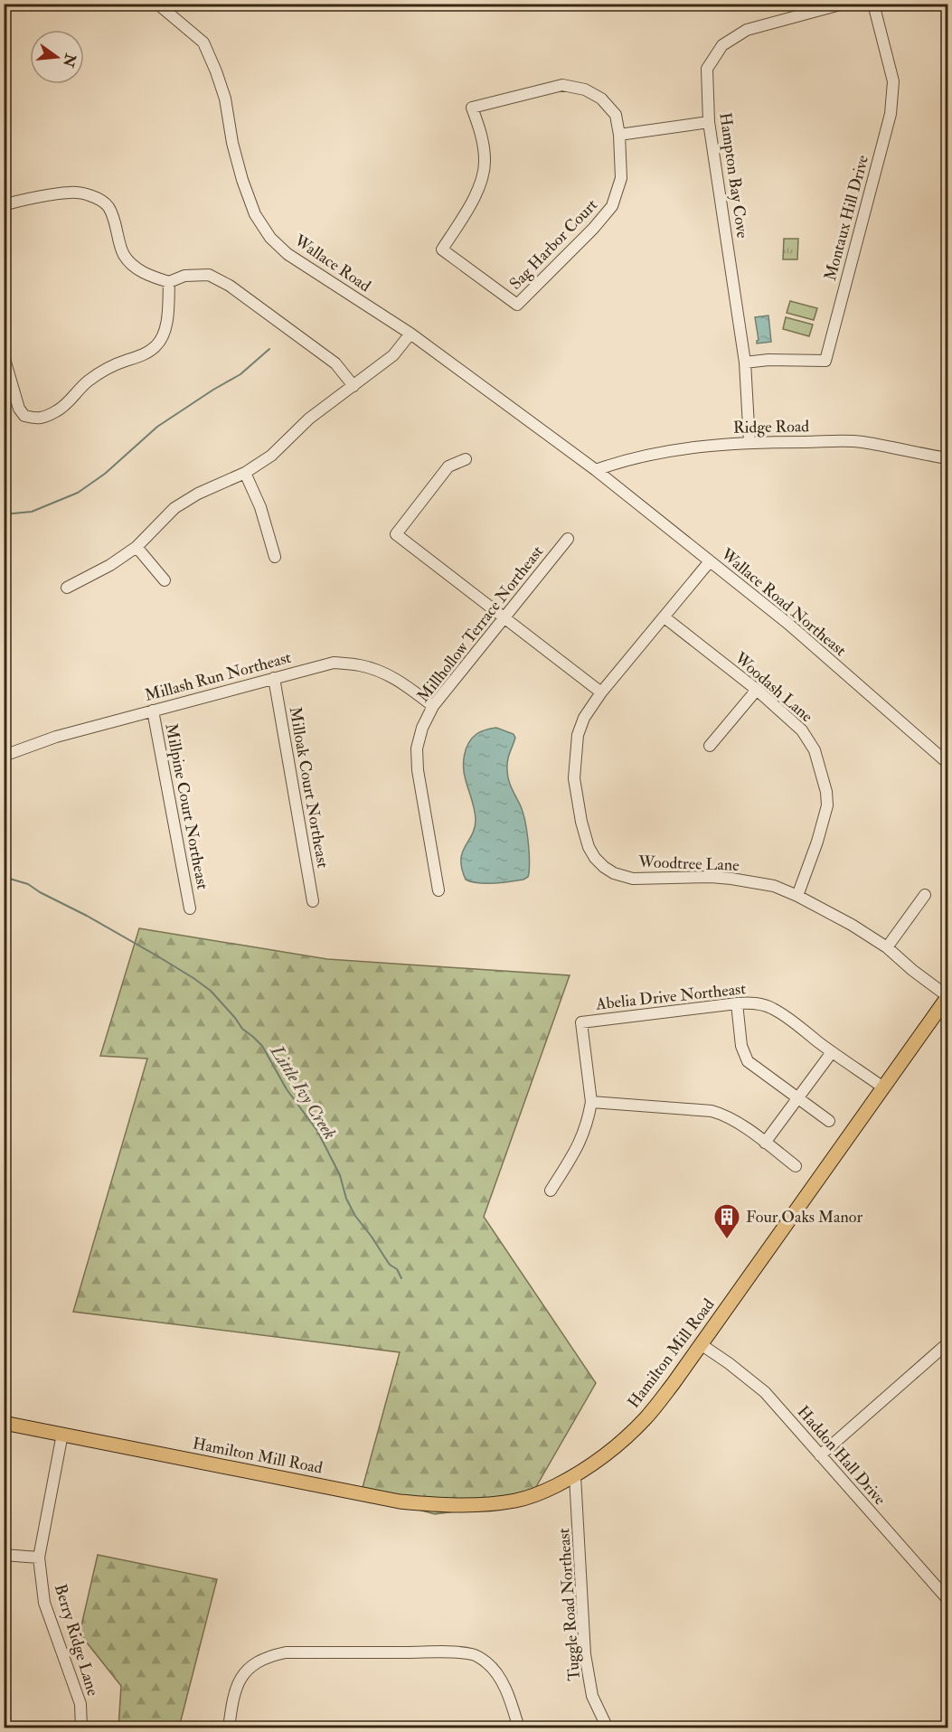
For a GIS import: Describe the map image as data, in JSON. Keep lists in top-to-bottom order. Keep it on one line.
{"streets":{"main road":["Hamilton Mill Road"],"street":["Hampton Bay Cove","Montaux Hill Drive","Sag Harbor Court","Wallace Road","Ridge Road","Wallace Road Northeast","Millhollow Terrace Northeast","Millash Run Northeast","Woodash Lane","Milloak Court Northeast","Millpine Court Northeast","Woodtree Lane","Abelia Drive Northeast","Haddon Hall Drive","Tuggle Road Northeast","Berry Ridge Lane"]},"crossings":[["Hampton Bay Cove","Montaux Hill Drive"],["Hampton Bay Cove","Ridge Road"],["Wallace Road","Ridge Road"],["Wallace Road","Wallace Road Northeast"],["Ridge Road","Wallace Road Northeast"],["Wallace Road Northeast","Woodtree Lane"],["Millhollow Terrace Northeast","Millash Run Northeast"],["Millash Run Northeast","Milloak Court Northeast"],["Millash Run Northeast","Millpine Court Northeast"],["Woodash Lane","Woodtree Lane"],["Woodtree Lane","Hamilton Mill Road"],["Abelia Drive Northeast","Hamilton Mill Road"],["Hamilton Mill Road","Haddon Hall Drive"],["Hamilton Mill Road","Tuggle Road Northeast"],["Hamilton Mill Road","Berry Ridge Lane"]],"water":["Little Ivy Creek"],"places":{"building":["Four Oaks Manor"]},"north":"right"}
